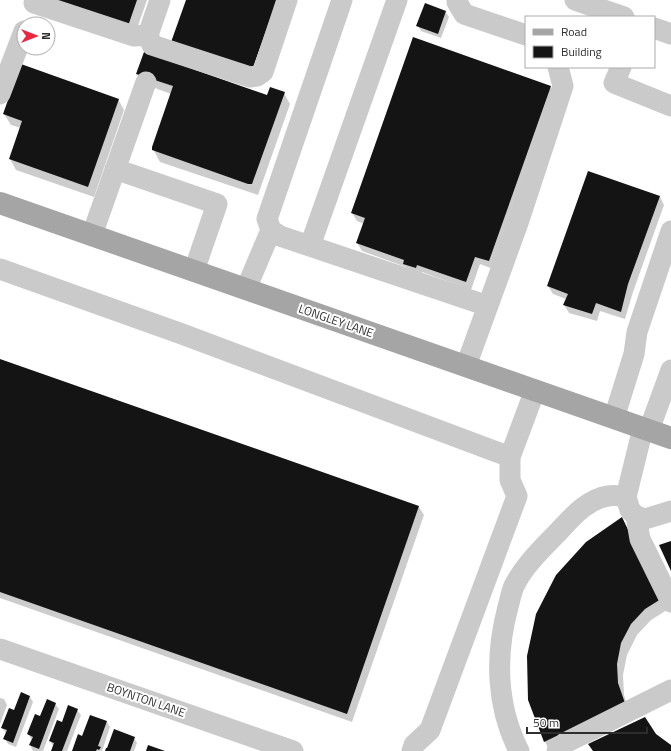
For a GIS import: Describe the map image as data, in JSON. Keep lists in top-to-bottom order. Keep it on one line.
{"streets":{"main road":["LONGLEY LANE"],"street":["BOYNTON LANE"]},"legend":["Road","Building"],"scale_bar":"50 m","north":"right"}
